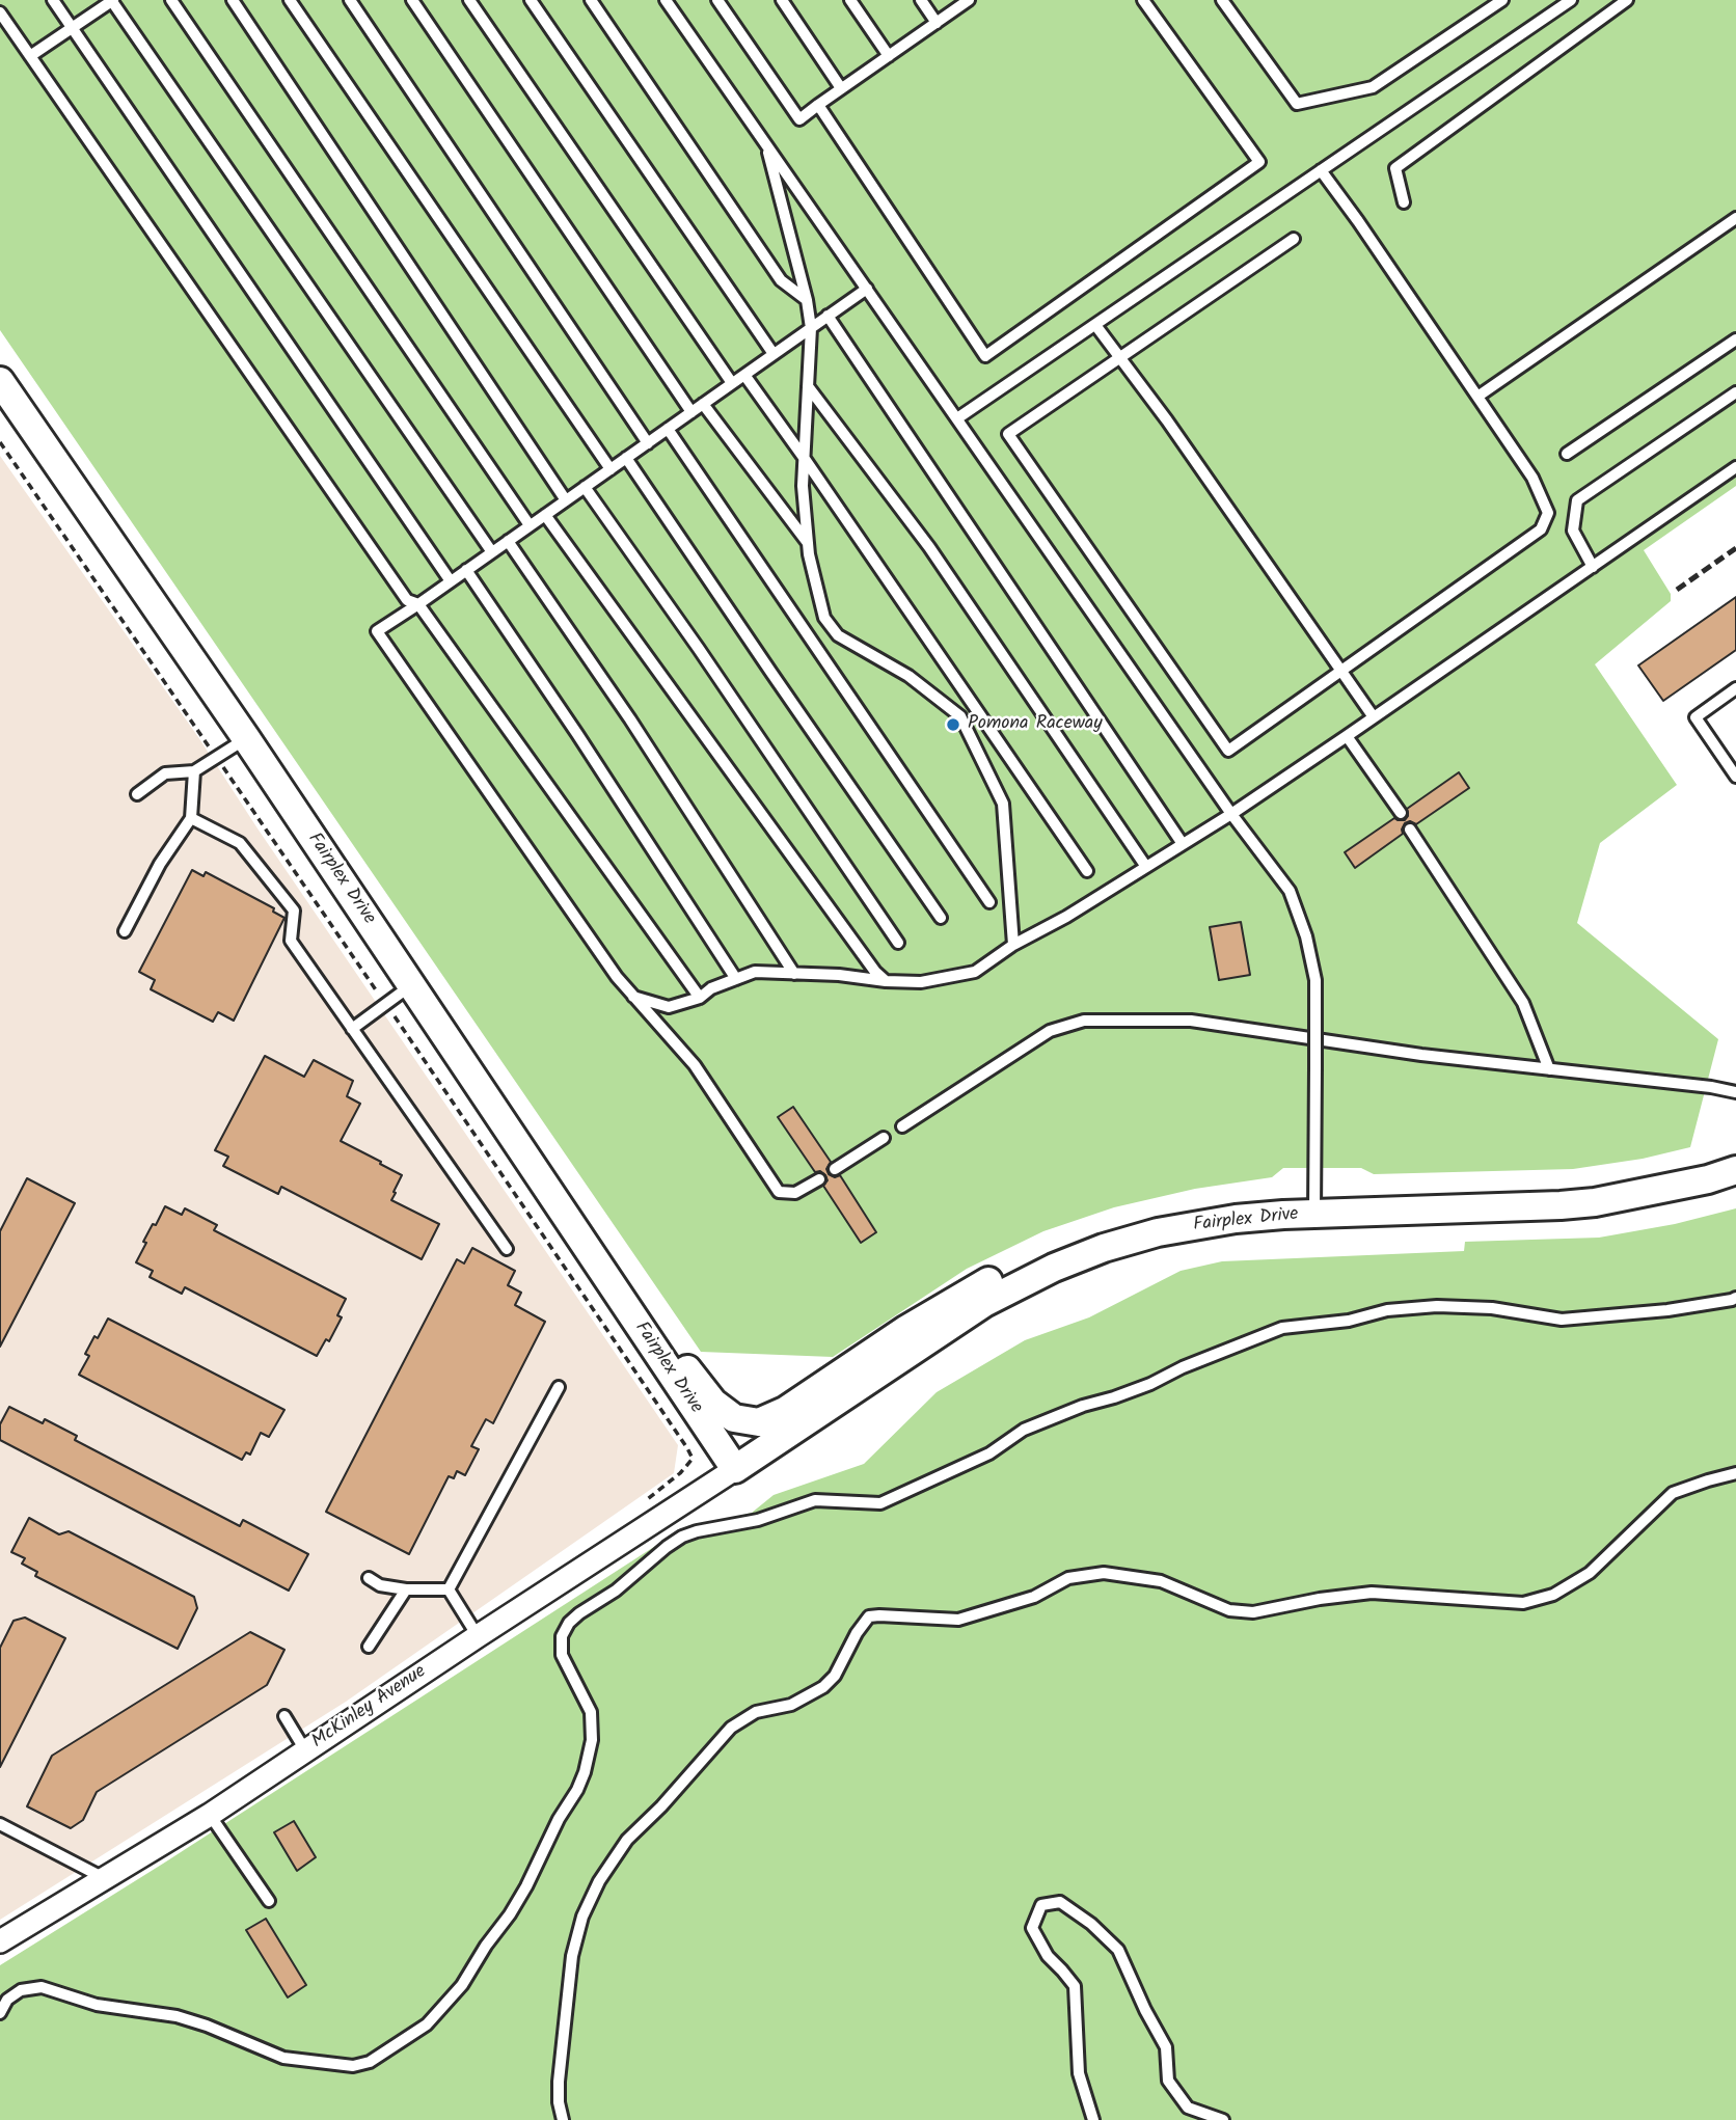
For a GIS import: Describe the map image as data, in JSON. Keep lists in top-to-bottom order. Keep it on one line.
{"streets":{"street":["Fairplex Drive","McKinley Avenue"]},"crossings":[["Fairplex Drive","McKinley Avenue"]],"places":["Pomona Raceway"]}
